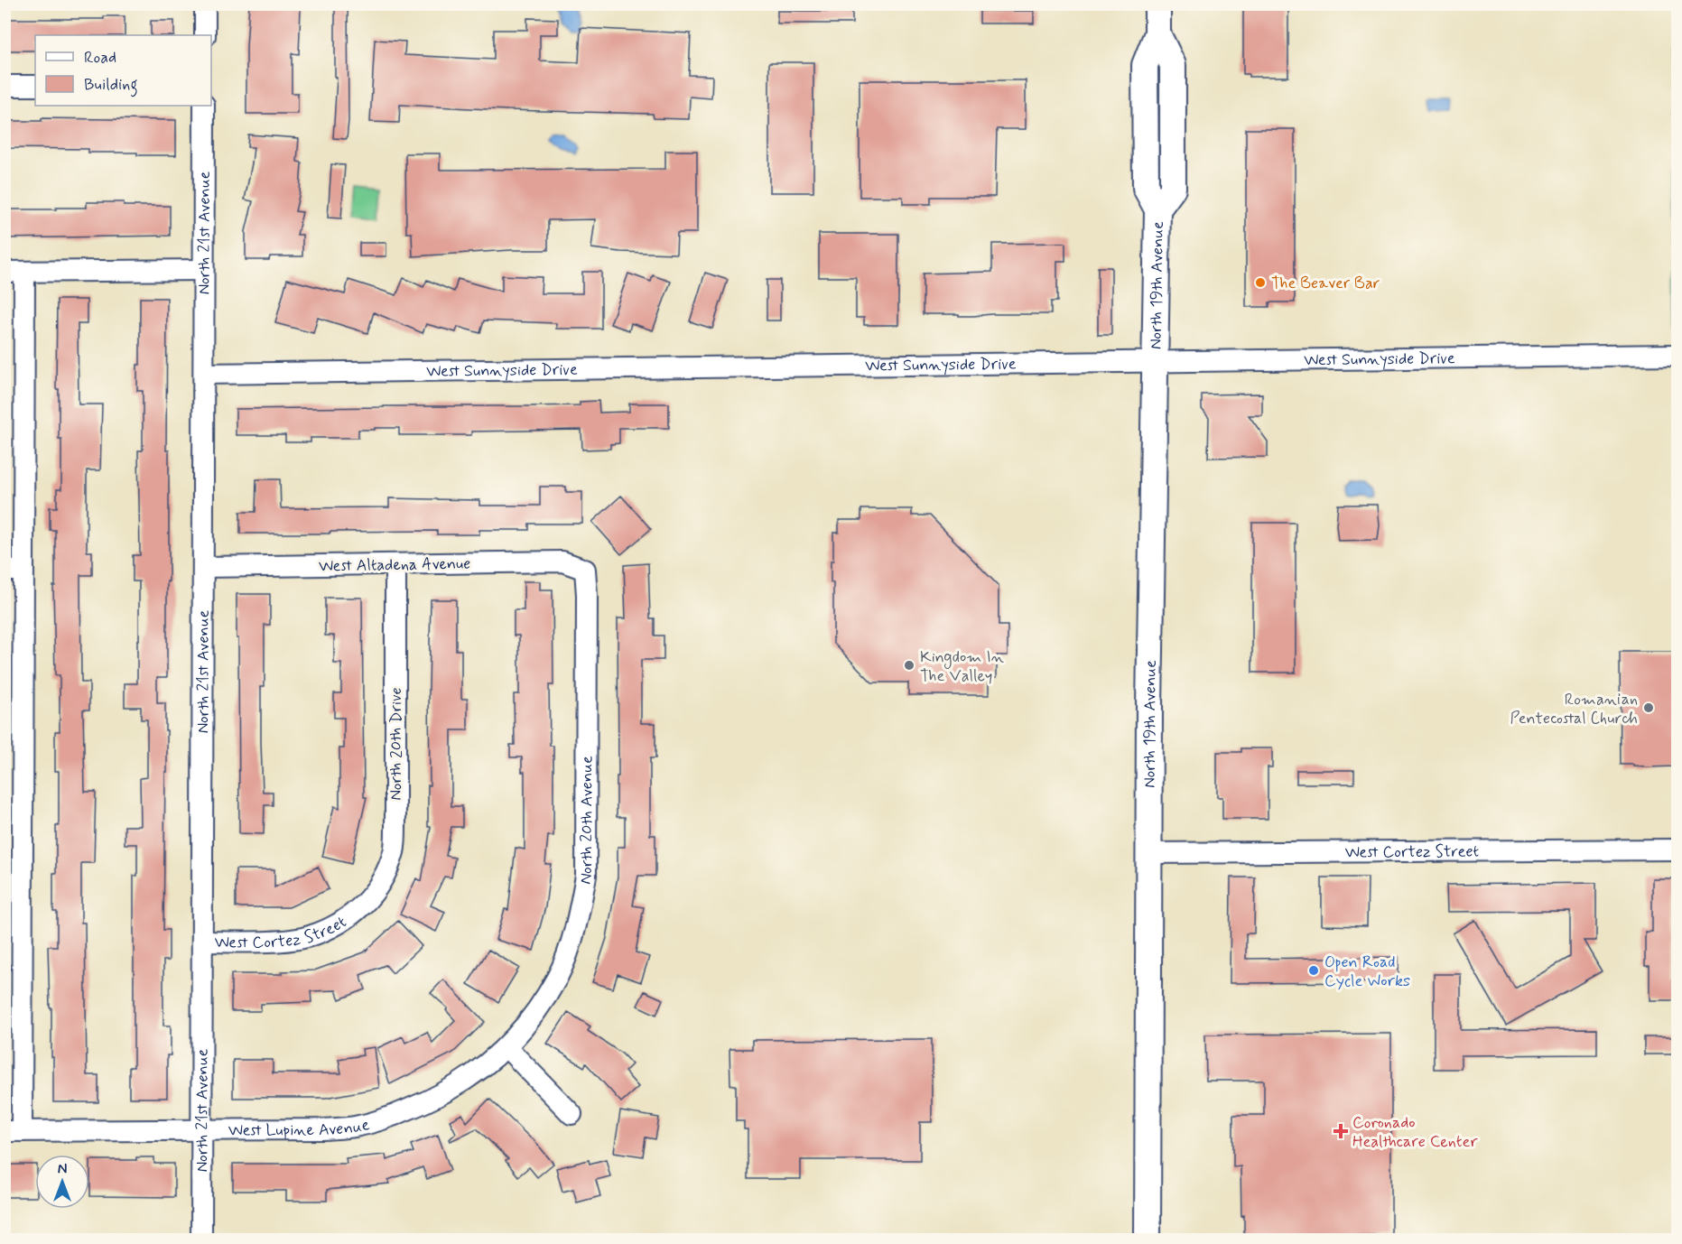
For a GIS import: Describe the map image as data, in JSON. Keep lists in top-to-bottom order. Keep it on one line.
{"streets":{"main road":["North 19th Avenue"],"street":["North 21st Avenue","West Sunnyside Drive","West Altadena Avenue","North 20th Drive","North 20th Avenue","West Cortez Street","West Lupine Avenue"]},"crossings":[["North 21st Avenue","West Sunnyside Drive"],["North 21st Avenue","West Altadena Avenue"],["North 21st Avenue","West Cortez Street"],["North 21st Avenue","West Lupine Avenue"],["North 19th Avenue","West Sunnyside Drive"],["North 19th Avenue","West Cortez Street"],["West Altadena Avenue","North 20th Drive"],["West Altadena Avenue","North 20th Avenue"],["North 20th Drive","West Cortez Street"],["North 20th Avenue","West Lupine Avenue"]],"places":{"other":["The Beaver Bar","Kingdom In The Valley","Romanian Pentecostal Church","Open Road Cycle Works"],"health":["Coronado Healthcare Center"]},"legend":["Road","Building"],"north":"top"}
